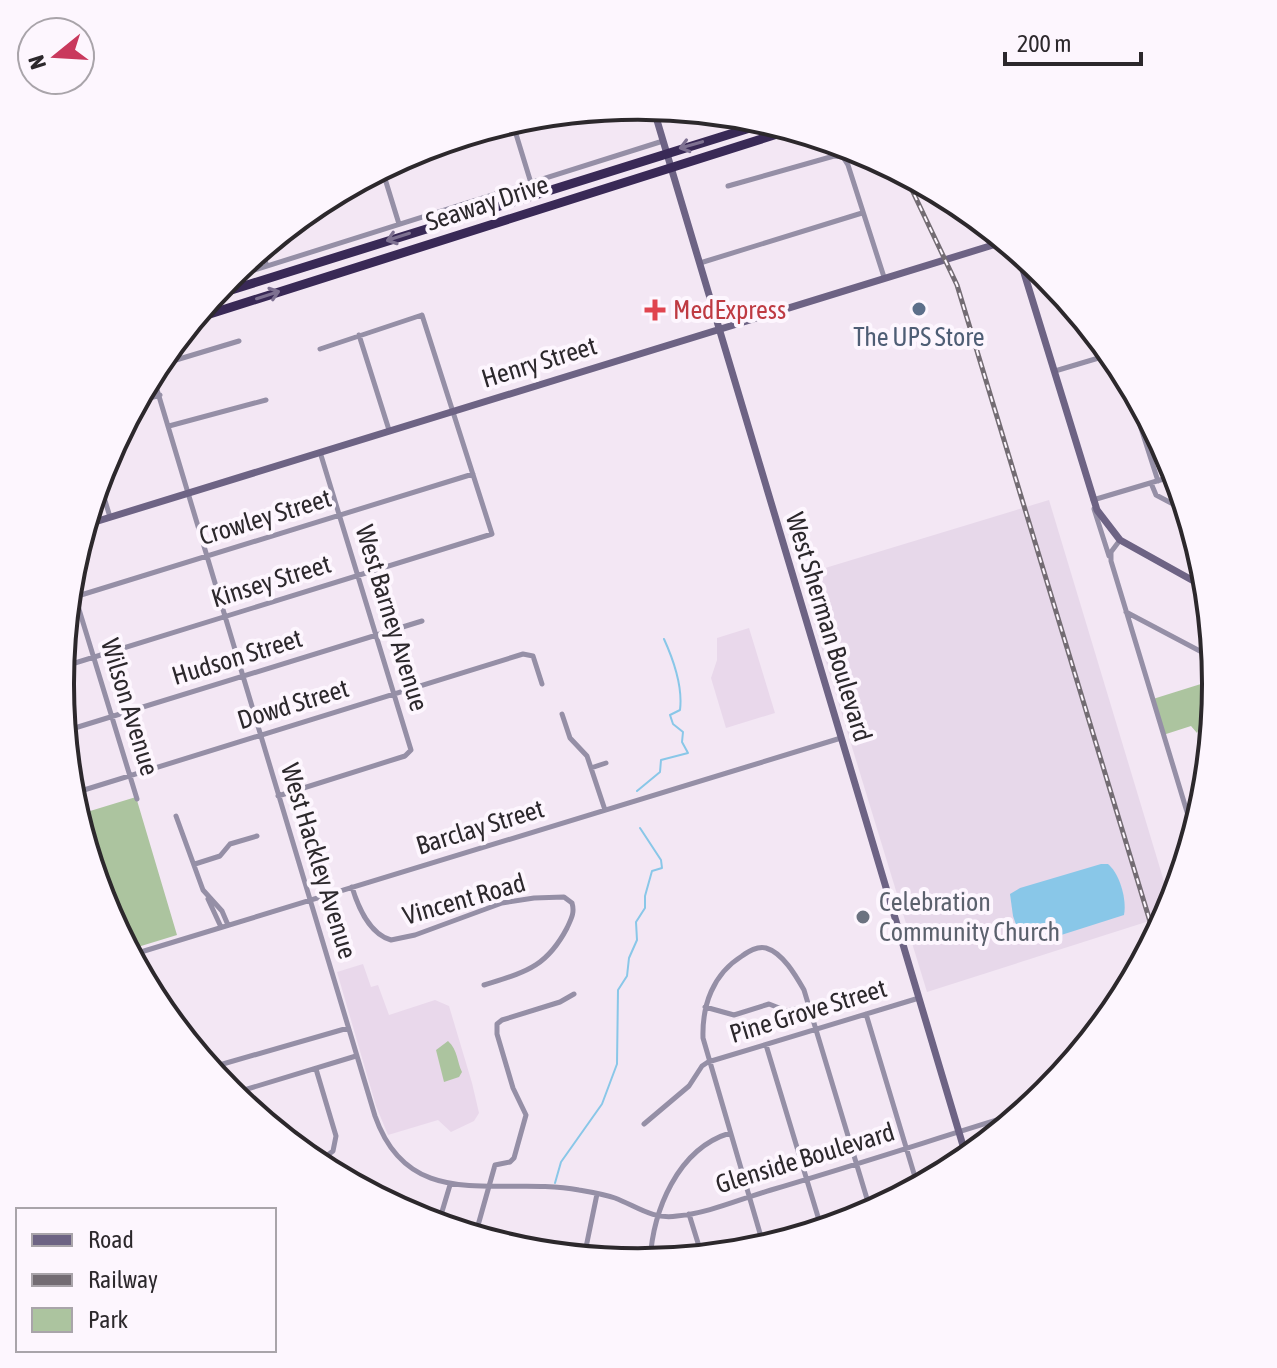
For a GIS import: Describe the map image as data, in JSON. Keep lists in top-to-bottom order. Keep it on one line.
{"streets":{"highway":["Seaway Drive"],"main road":["Henry Street","West Sherman Boulevard"],"street":["Crowley Street","Kinsey Street","West Barney Avenue","Hudson Street","Dowd Street","Wilson Avenue","Barclay Street","West Hackley Avenue","Vincent Road","Pine Grove Street","Glenside Boulevard"]},"crossings":[["Seaway Drive","West Sherman Boulevard"],["Henry Street","West Barney Avenue"],["Henry Street","West Sherman Boulevard"],["Henry Street","West Hackley Avenue"],["Crowley Street","Kinsey Street"],["Crowley Street","West Barney Avenue"],["Crowley Street","West Hackley Avenue"],["Kinsey Street","West Barney Avenue"],["Kinsey Street","Wilson Avenue"],["Kinsey Street","West Hackley Avenue"],["West Barney Avenue","Hudson Street"],["West Barney Avenue","Dowd Street"],["West Barney Avenue","West Hackley Avenue"],["West Sherman Boulevard","Barclay Street"],["West Sherman Boulevard","Pine Grove Street"],["West Sherman Boulevard","Glenside Boulevard"],["Hudson Street","Wilson Avenue"],["Hudson Street","West Hackley Avenue"],["Dowd Street","Wilson Avenue"],["Dowd Street","West Hackley Avenue"],["Barclay Street","West Hackley Avenue"],["Barclay Street","Vincent Road"],["West Hackley Avenue","Glenside Boulevard"]],"places":{"other":["The UPS Store","Celebration Community Church"],"health":["MedExpress"]},"legend":["Road","Railway","Park"],"scale_bar":"200 m","north":"left"}
